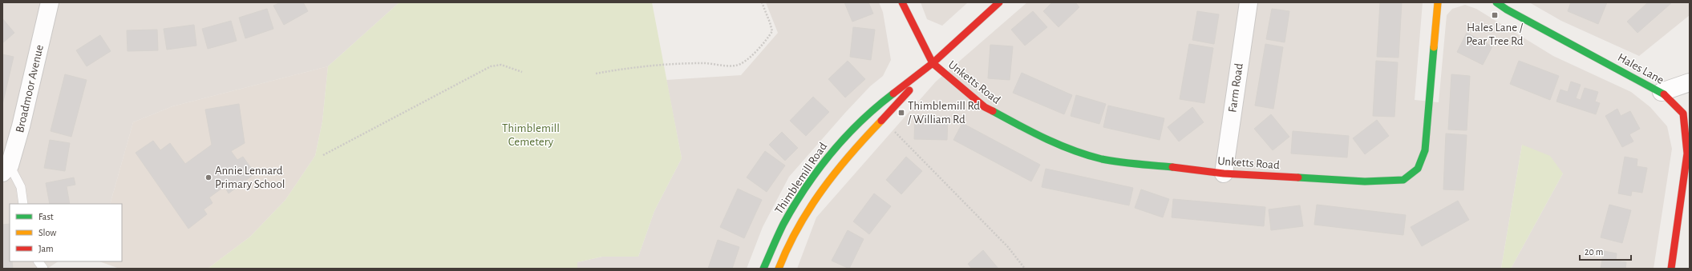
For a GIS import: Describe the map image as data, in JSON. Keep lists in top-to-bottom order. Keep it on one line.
{"streets":{"street":["Hales Lane","Unketts Road","Farm Road","Broadmoor Avenue","Thimblemill Road"]},"crossings":[["Unketts Road","Farm Road"],["Unketts Road","Thimblemill Road"]],"parks":["Thimblemill Cemetery"],"places":{"transit":["Hales Lane / Pear Tree Rd","Thimblemill Rd / William Rd"],"other":["Annie Lennard Primary School"]},"legend":["Fast","Slow","Jam"],"scale_bar":"20 m"}
